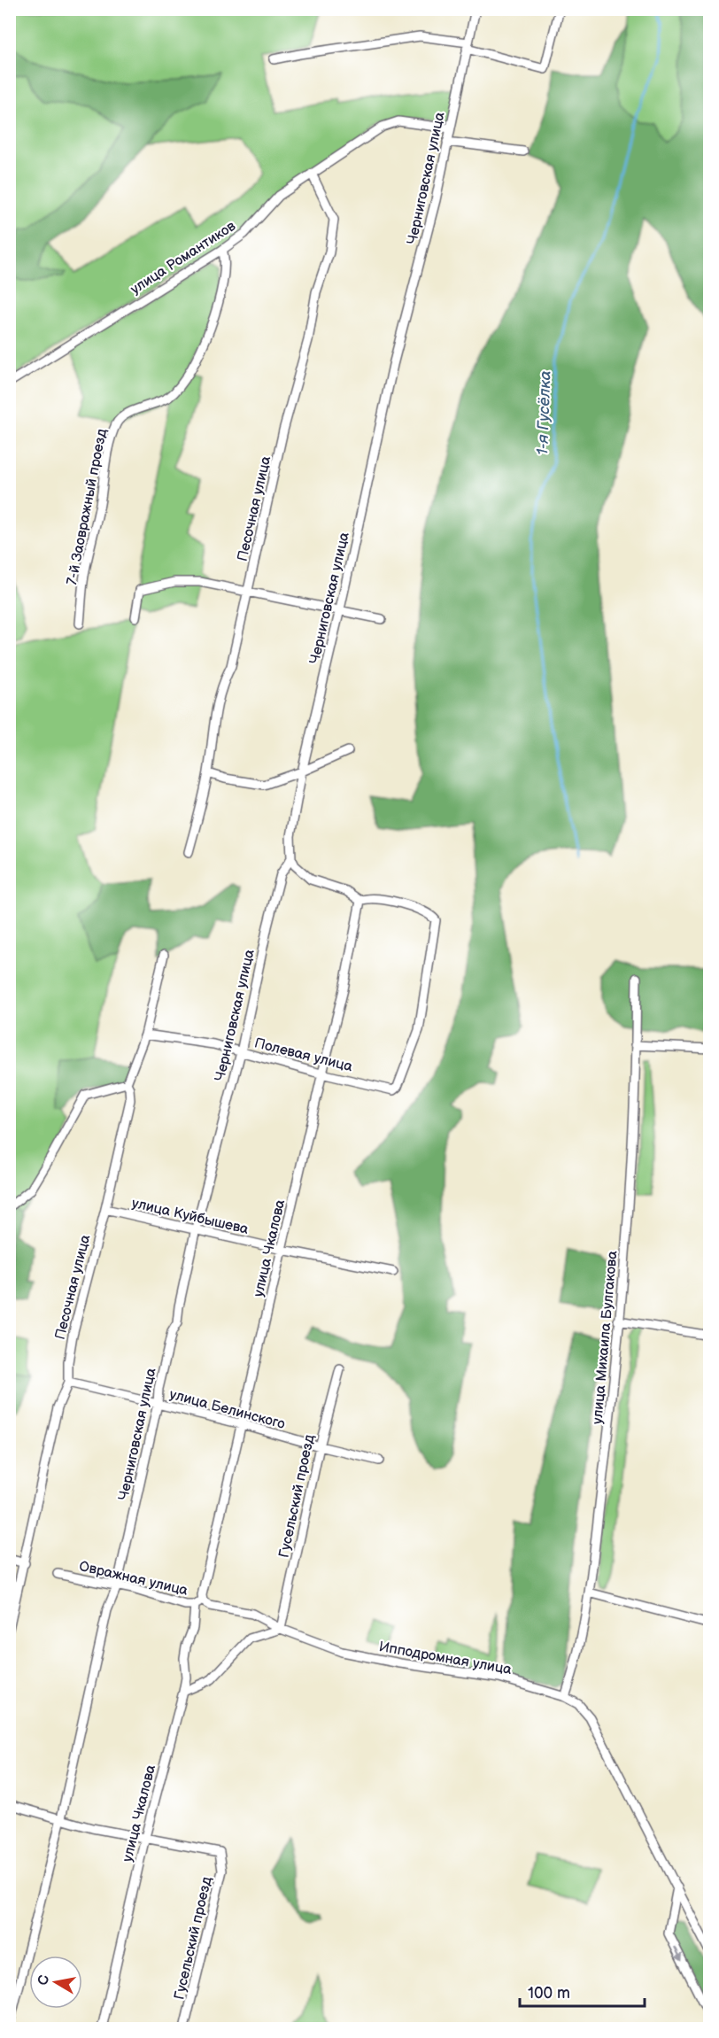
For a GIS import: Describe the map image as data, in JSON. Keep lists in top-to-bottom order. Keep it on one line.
{"streets":{"street":["Черниговская улица","улица Романтиков","7-й Заовражный проезд","Песочная улица","Полевая улица","улица Куйбышева","улица Чкалова","улица Михаила Булгакова","улица Белинского","Гусельский проезд","Овражная улица","Ипподромная улица"]},"crossings":[["Черниговская улица","улица Романтиков"],["Черниговская улица","Полевая улица"],["Черниговская улица","улица Куйбышева"],["Черниговская улица","улица Белинского"],["Черниговская улица","Овражная улица"],["улица Романтиков","7-й Заовражный проезд"],["улица Романтиков","Песочная улица"],["Песочная улица","Полевая улица"],["Песочная улица","улица Куйбышева"],["Песочная улица","улица Белинского"],["Полевая улица","улица Чкалова"],["улица Куйбышева","улица Чкалова"],["улица Чкалова","улица Белинского"],["улица Чкалова","Гусельский проезд"],["улица Чкалова","Овражная улица"],["улица Михаила Булгакова","Ипподромная улица"],["улица Белинского","Гусельский проезд"],["Гусельский проезд","Овражная улица"],["Овражная улица","Ипподромная улица"]],"water":["1-я Гусёлка"],"scale_bar":"100 m","north":"left"}
